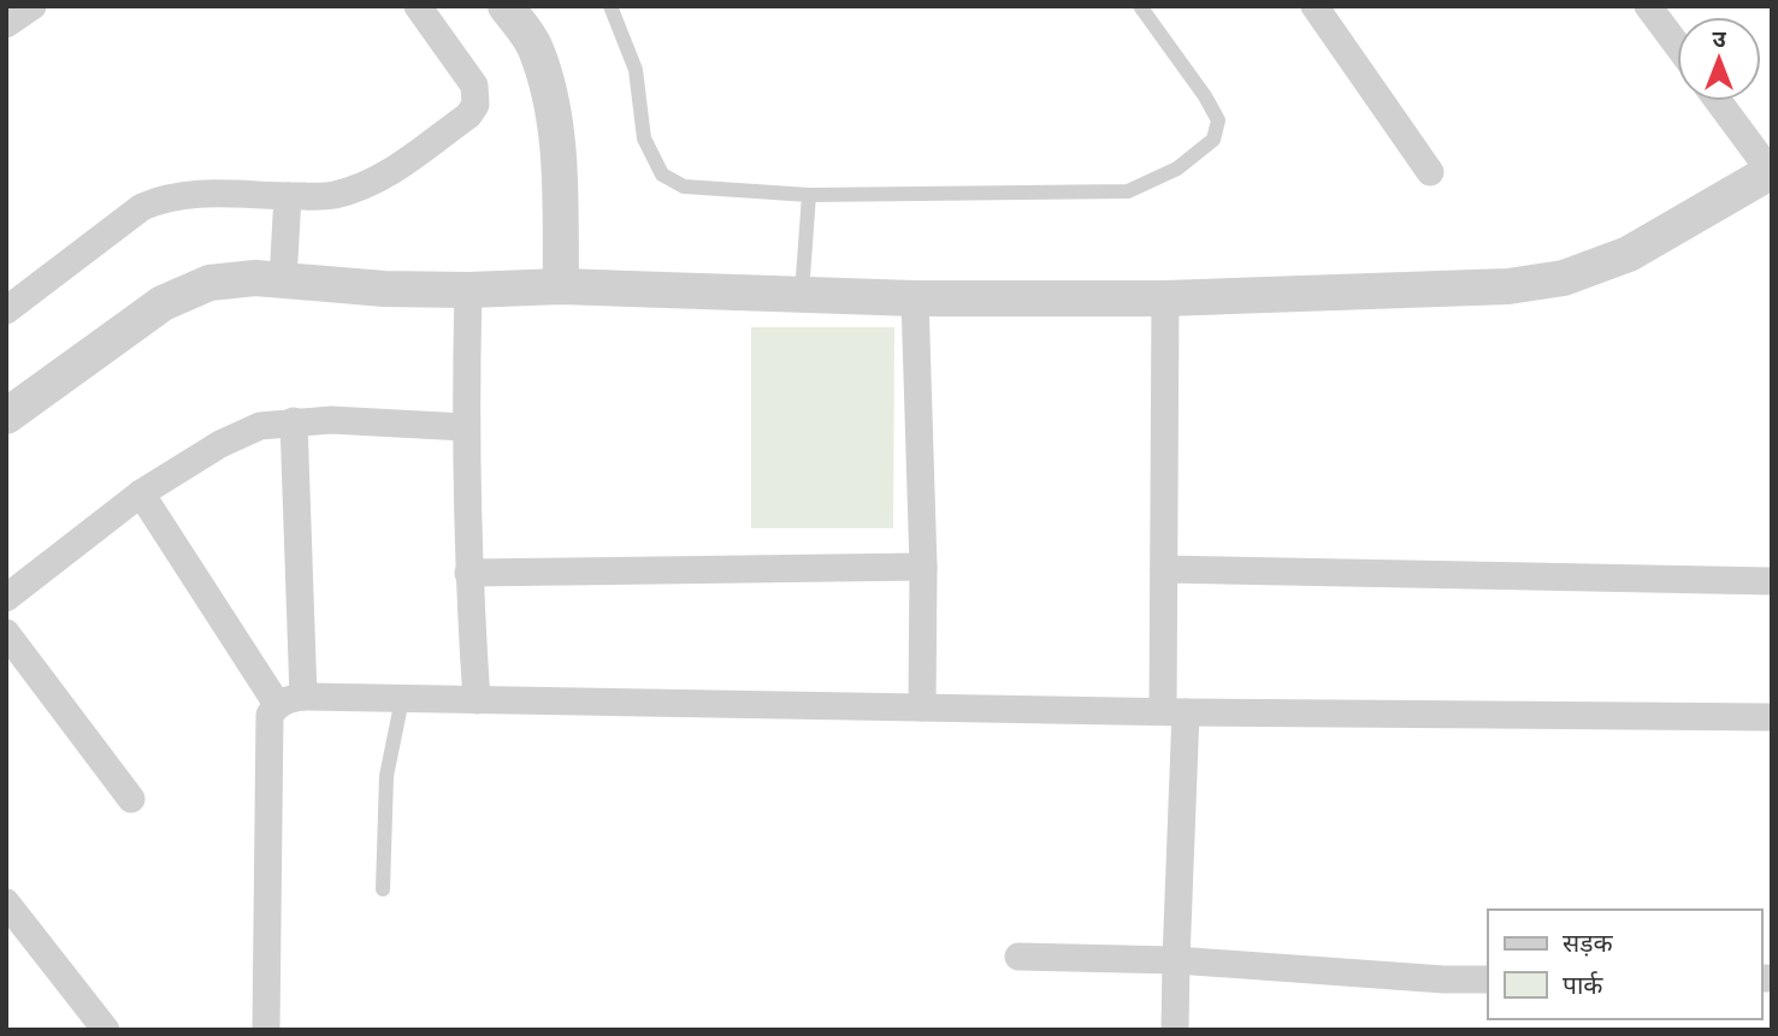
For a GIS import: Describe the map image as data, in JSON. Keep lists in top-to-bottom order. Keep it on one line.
{"legend":["सड़क","पार्क"],"north":"top"}
